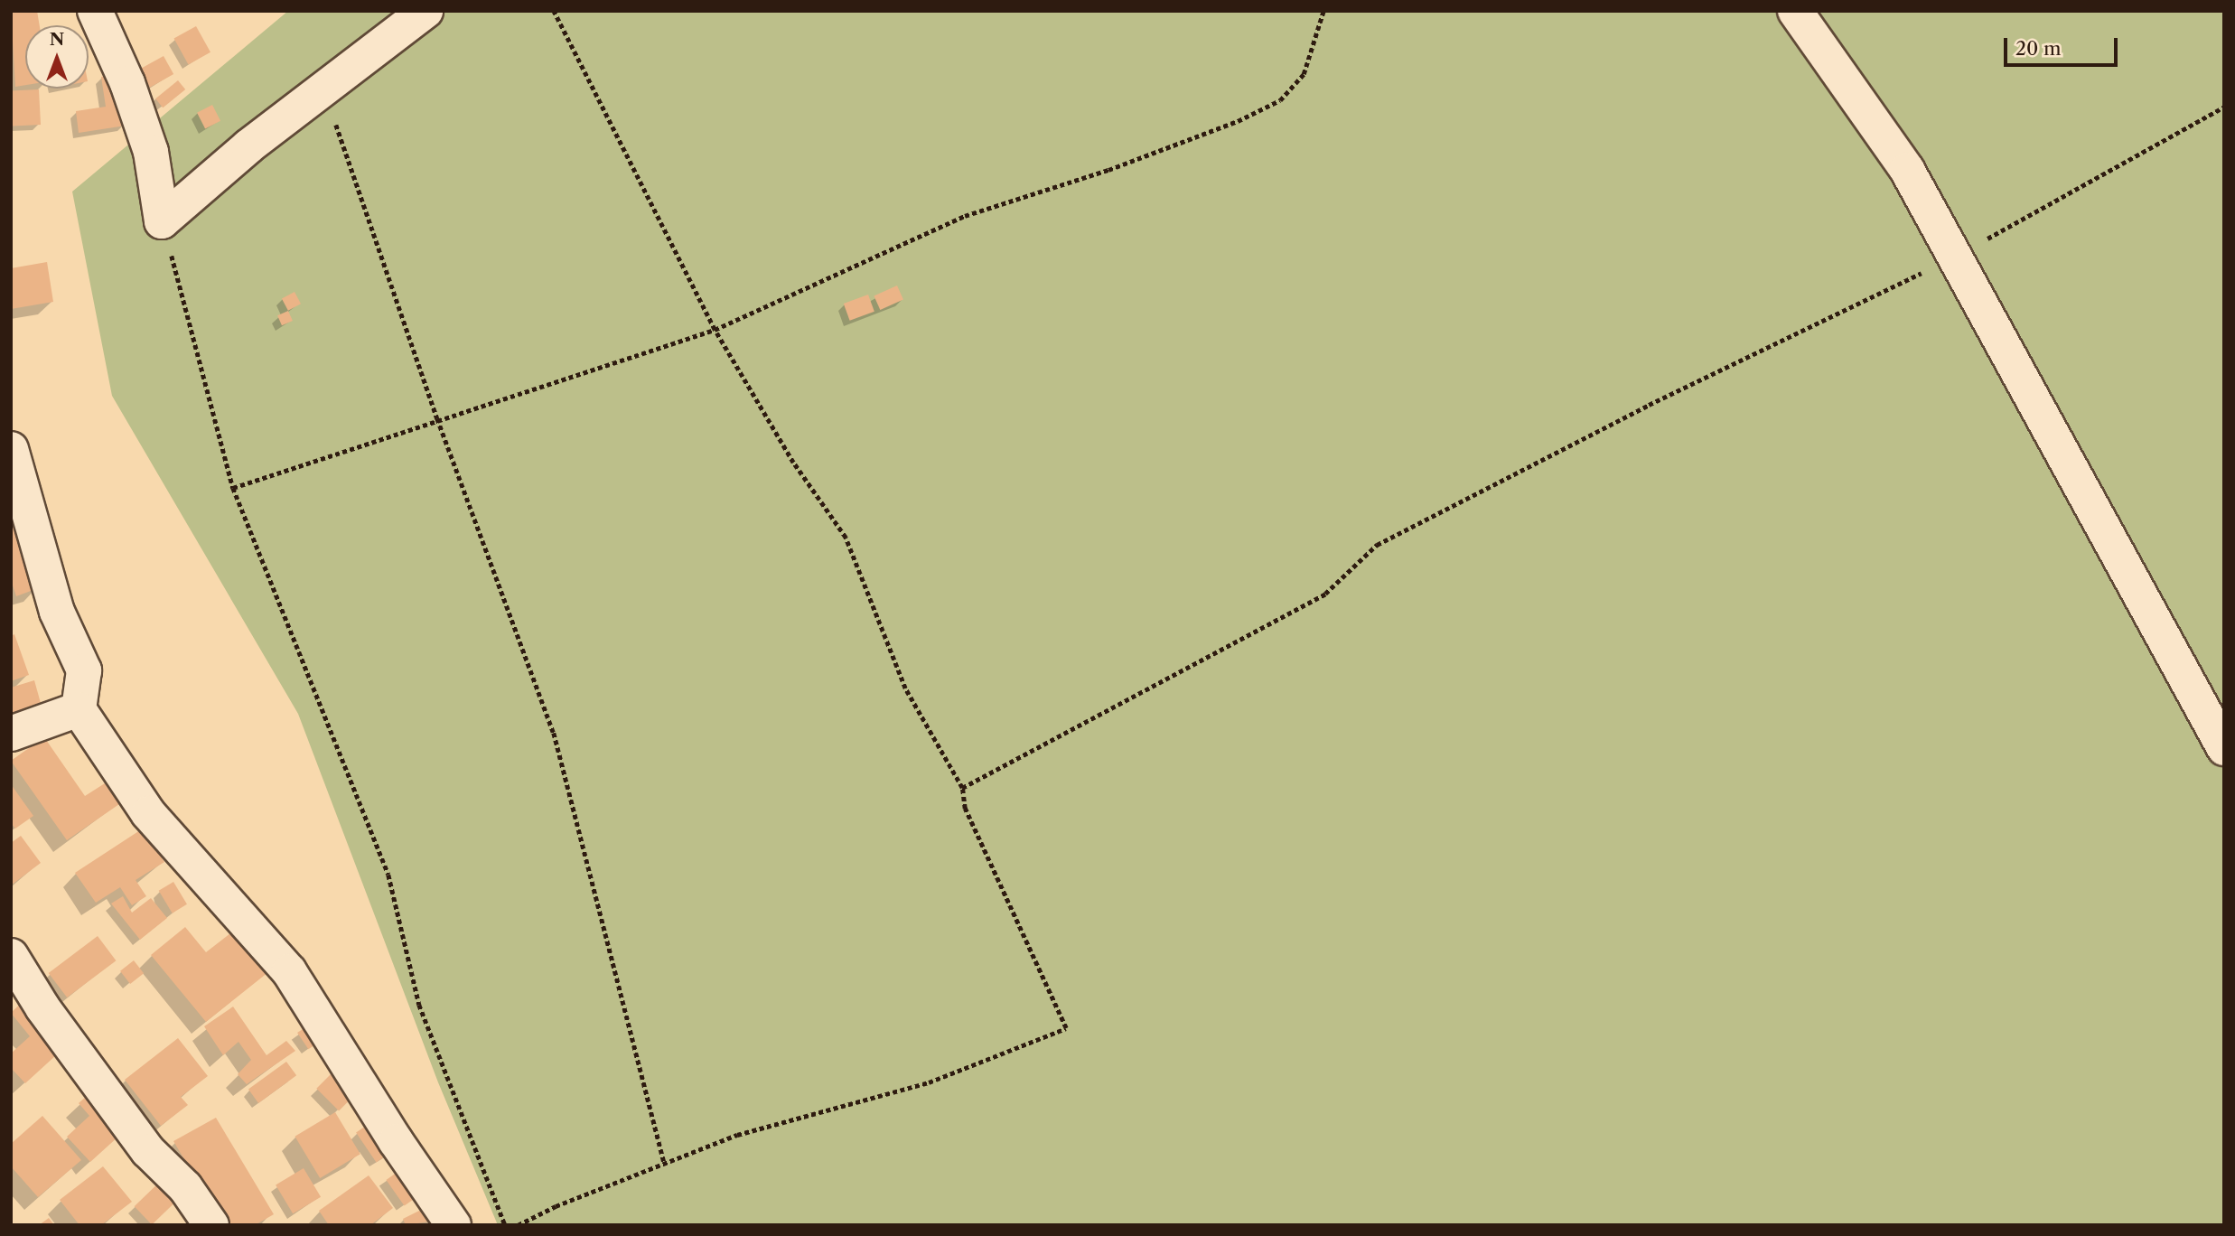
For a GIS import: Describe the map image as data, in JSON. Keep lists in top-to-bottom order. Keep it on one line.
{"scale_bar":"20 m","north":"top"}
